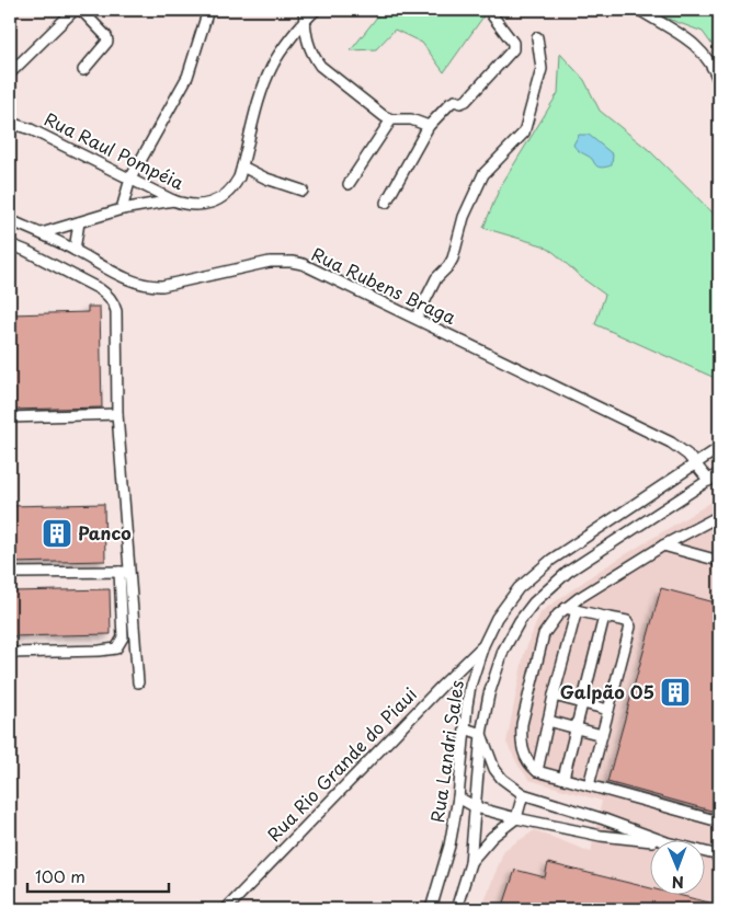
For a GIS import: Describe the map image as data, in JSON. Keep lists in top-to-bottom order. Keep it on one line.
{"streets":{"street":["Rua Raul Pompéia","Rua Rubens Braga","Rua Landri Sales","Rua Rio Grande do Piaui"]},"crossings":[["Rua Rubens Braga","Rua Landri Sales"],["Rua Landri Sales","Rua Rio Grande do Piaui"]],"places":{"building":["Panco","Galpão 05"]},"scale_bar":"100 m","north":"bottom"}
